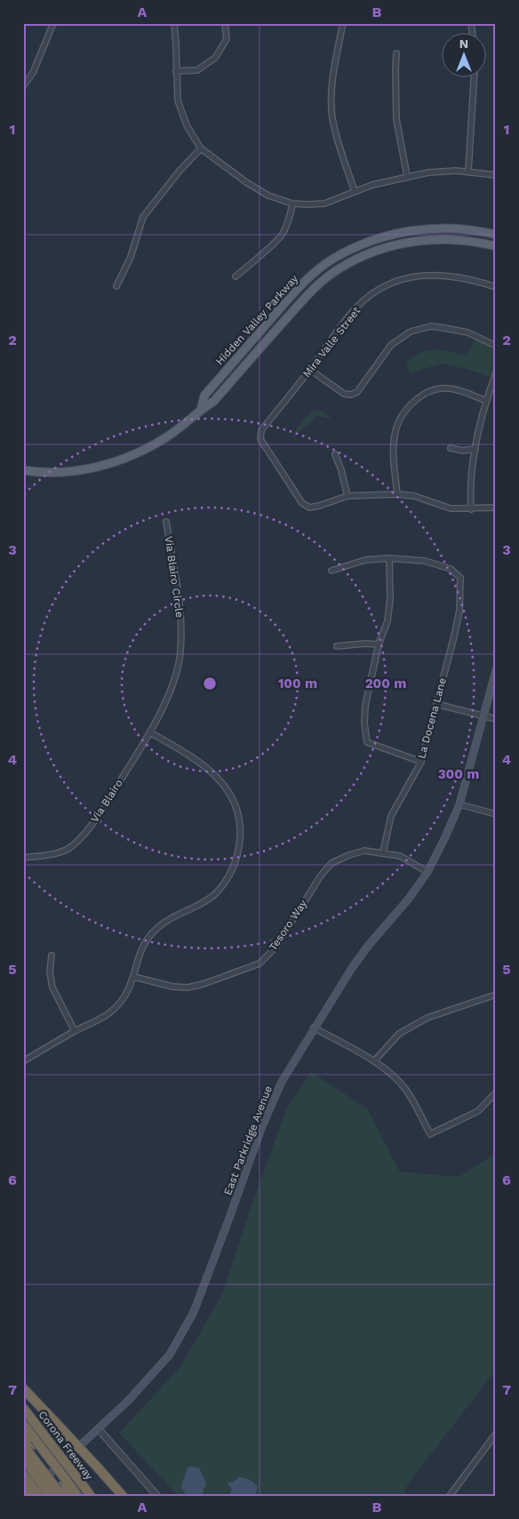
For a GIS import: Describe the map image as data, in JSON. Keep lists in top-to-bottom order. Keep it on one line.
{"streets":{"highway":["Corona Freeway"],"main road":["Hidden Valley Parkway","East Parkridge Avenue"],"street":["Mira Valle Street","Via Blairo Circle","La Docena Lane","Via Blairo","Tesoro Way"]},"crossings":[["Via Blairo Circle","Via Blairo"],["La Docena Lane","Tesoro Way"],["Tesoro Way","East Parkridge Avenue"]],"north":"top","grid":{"columns":["A","B"],"rows":["1","2","3","4","5","6","7"]},"rings":["100 m","200 m","300 m"]}
